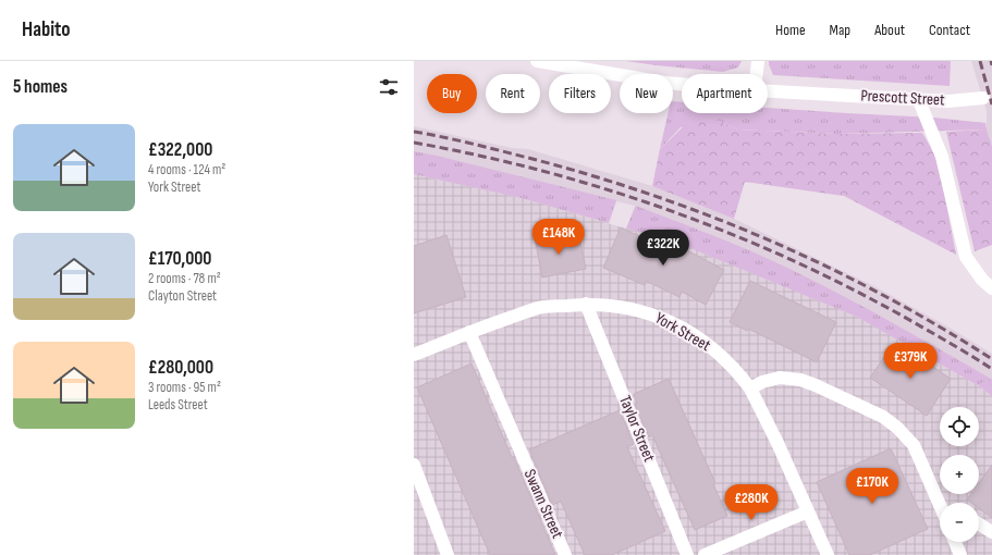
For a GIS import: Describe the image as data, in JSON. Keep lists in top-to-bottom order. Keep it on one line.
{"streets":{"street":["Prescott Street","York Street","Taylor Street","Swann Street"]},"crossings":[["York Street","Taylor Street"],["York Street","Swann Street"]],"page":{"header":"Habito","nav":["Home","Map","About","Contact"],"heading":"5 homes","chip":["Buy","Rent","Filters","New","Apartment"],"list":[{"name":"£322,000","note":"4 rooms · 124 m² · York Street"},{"name":"£170,000","note":"2 rooms · 78 m² · Clayton Street"},{"name":"£280,000","note":"3 rooms · 95 m² · Leeds Street"}],"price":["£148K","£322K","£379K","£170K","£280K"],"map_buttons":["+","−"]}}
